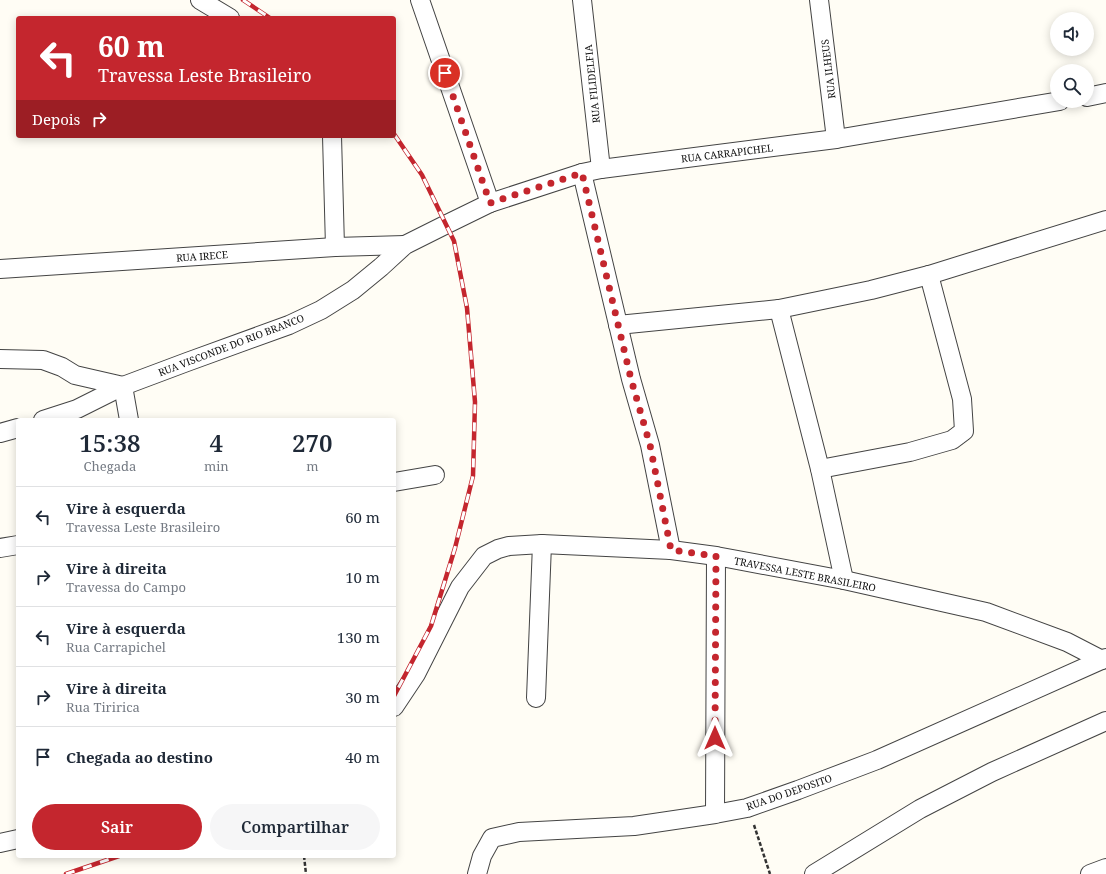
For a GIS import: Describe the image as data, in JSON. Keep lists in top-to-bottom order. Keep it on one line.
{"streets":{"street":["RUA ILHEUS","RUA FILIDELFIA","RUA CARRAPICHEL","RUA IRECE","RUA VISCONDE DO RIO BRANCO","TRAVESSA LESTE BRASILEIRO","RUA DO DEPOSITO"]},"crossings":[["RUA ILHEUS","RUA CARRAPICHEL"],["RUA FILIDELFIA","RUA CARRAPICHEL"],["RUA CARRAPICHEL","RUA IRECE"],["RUA CARRAPICHEL","RUA VISCONDE DO RIO BRANCO"],["RUA IRECE","RUA VISCONDE DO RIO BRANCO"],["TRAVESSA LESTE BRASILEIRO","RUA DO DEPOSITO"]],"page":{"turn":["60 m","Travessa Leste Brasileiro"],"then":"Depois","eta":["15:38","Chegada","4","min","270","m"],"list":[{"name":"Vire à esquerda","note":"Travessa Leste Brasileiro","value":"60 m"},{"name":"Vire à direita","note":"Travessa do Campo","value":"10 m"},{"name":"Vire à esquerda","note":"Rua Carrapichel","value":"130 m"},{"name":"Vire à direita","note":"Rua Tiririca","value":"30 m"},{"name":"Chegada ao destino","value":"40 m"}],"buttons":["Sair","Compartilhar"]}}
